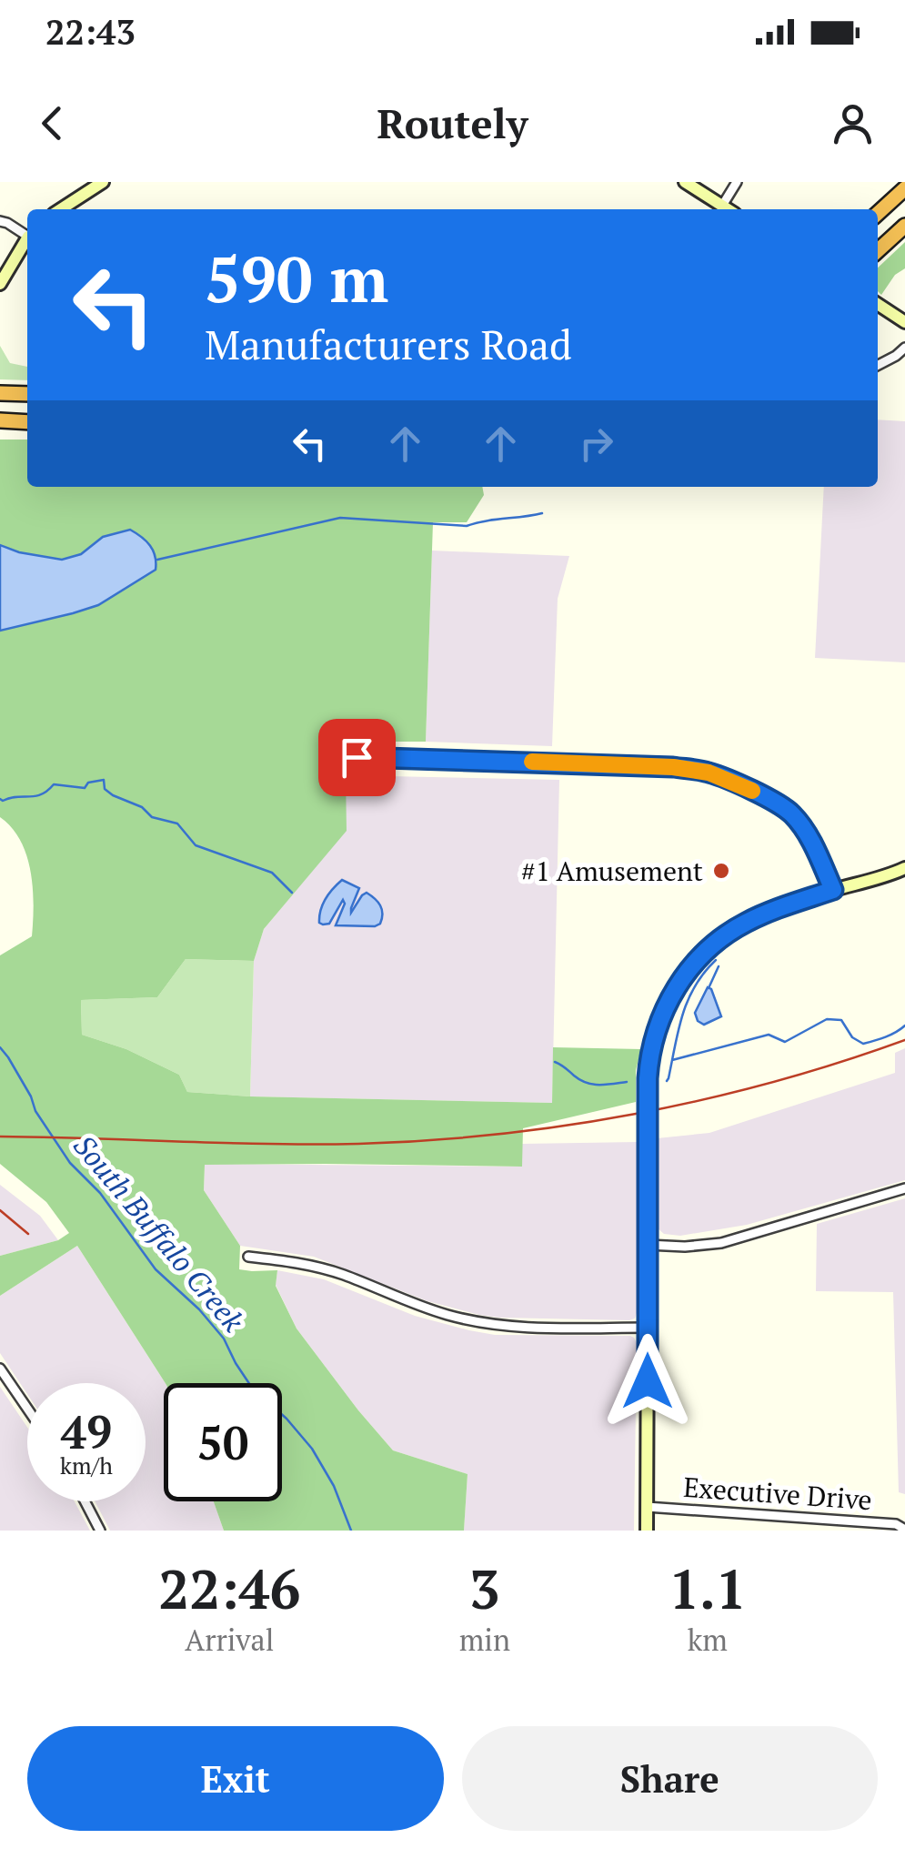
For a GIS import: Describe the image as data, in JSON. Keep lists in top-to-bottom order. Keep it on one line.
{"streets":{"street":["Executive Drive"]},"water":["South Buffalo Creek"],"places":["#1 Amusement"],"page":{"status":"22:43","header":"Routely","turn":["590 m","Manufacturers Road"],"speed":"49 km/h","limit":"50","eta":["22:46","Arrival","3","min","1.1","km"],"buttons":["Exit","Share"]}}
